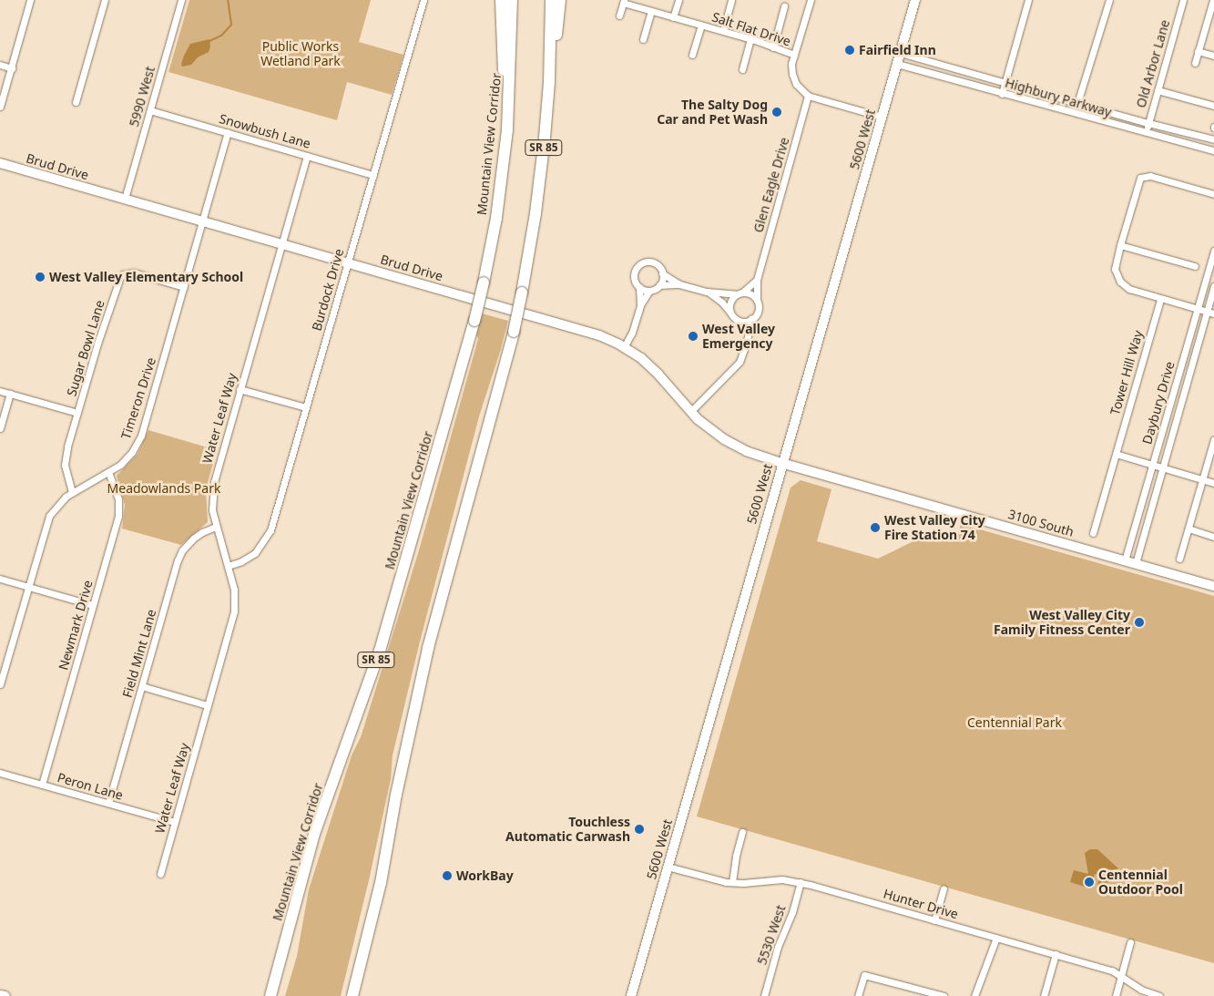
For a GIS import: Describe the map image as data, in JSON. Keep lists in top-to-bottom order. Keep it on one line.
{"streets":{"highway":["Mountain View Corridor","SR 85"],"main road":["5600 West","Brud Drive","3100 South"],"street":["Salt Flat Drive","Old Arbor Lane","5990 West","Highbury Parkway","Snowbush Lane","Glen Eagle Drive","Burdock Drive","Sugar Bowl Lane","Tower Hill Way","Timeron Drive","Daybury Drive","Water Leaf Way","Newmark Drive","Field Mint Lane","Peron Lane","Hunter Drive","5530 West"]},"crossings":[["Old Arbor Lane","Highbury Parkway"],["5990 West","Snowbush Lane"],["5990 West","Brud Drive"],["Highbury Parkway","5600 West"],["Snowbush Lane","Burdock Drive"],["Snowbush Lane","Timeron Drive"],["Snowbush Lane","Water Leaf Way"],["5600 West","Brud Drive"],["5600 West","3100 South"],["5600 West","Hunter Drive"],["Brud Drive","Burdock Drive"],["Brud Drive","Timeron Drive"],["Brud Drive","Water Leaf Way"],["Brud Drive","3100 South"],["Burdock Drive","Water Leaf Way"],["Sugar Bowl Lane","Timeron Drive"],["Timeron Drive","Newmark Drive"],["Daybury Drive","3100 South"],["Water Leaf Way","Field Mint Lane"],["Water Leaf Way","Peron Lane"],["Newmark Drive","Peron Lane"],["Field Mint Lane","Peron Lane"],["Hunter Drive","5530 West"]],"parks":["Public Works Wetland Park","Meadowlands Park","Centennial Park"],"places":["Fairfield Inn","The Salty Dog Car and Pet Wash","West Valley Elementary School","West Valley Emergency","West Valley City Fire Station 74","West Valley City Family Fitness Center","Touchless Automatic Carwash","WorkBay","Centennial Outdoor Pool"]}
